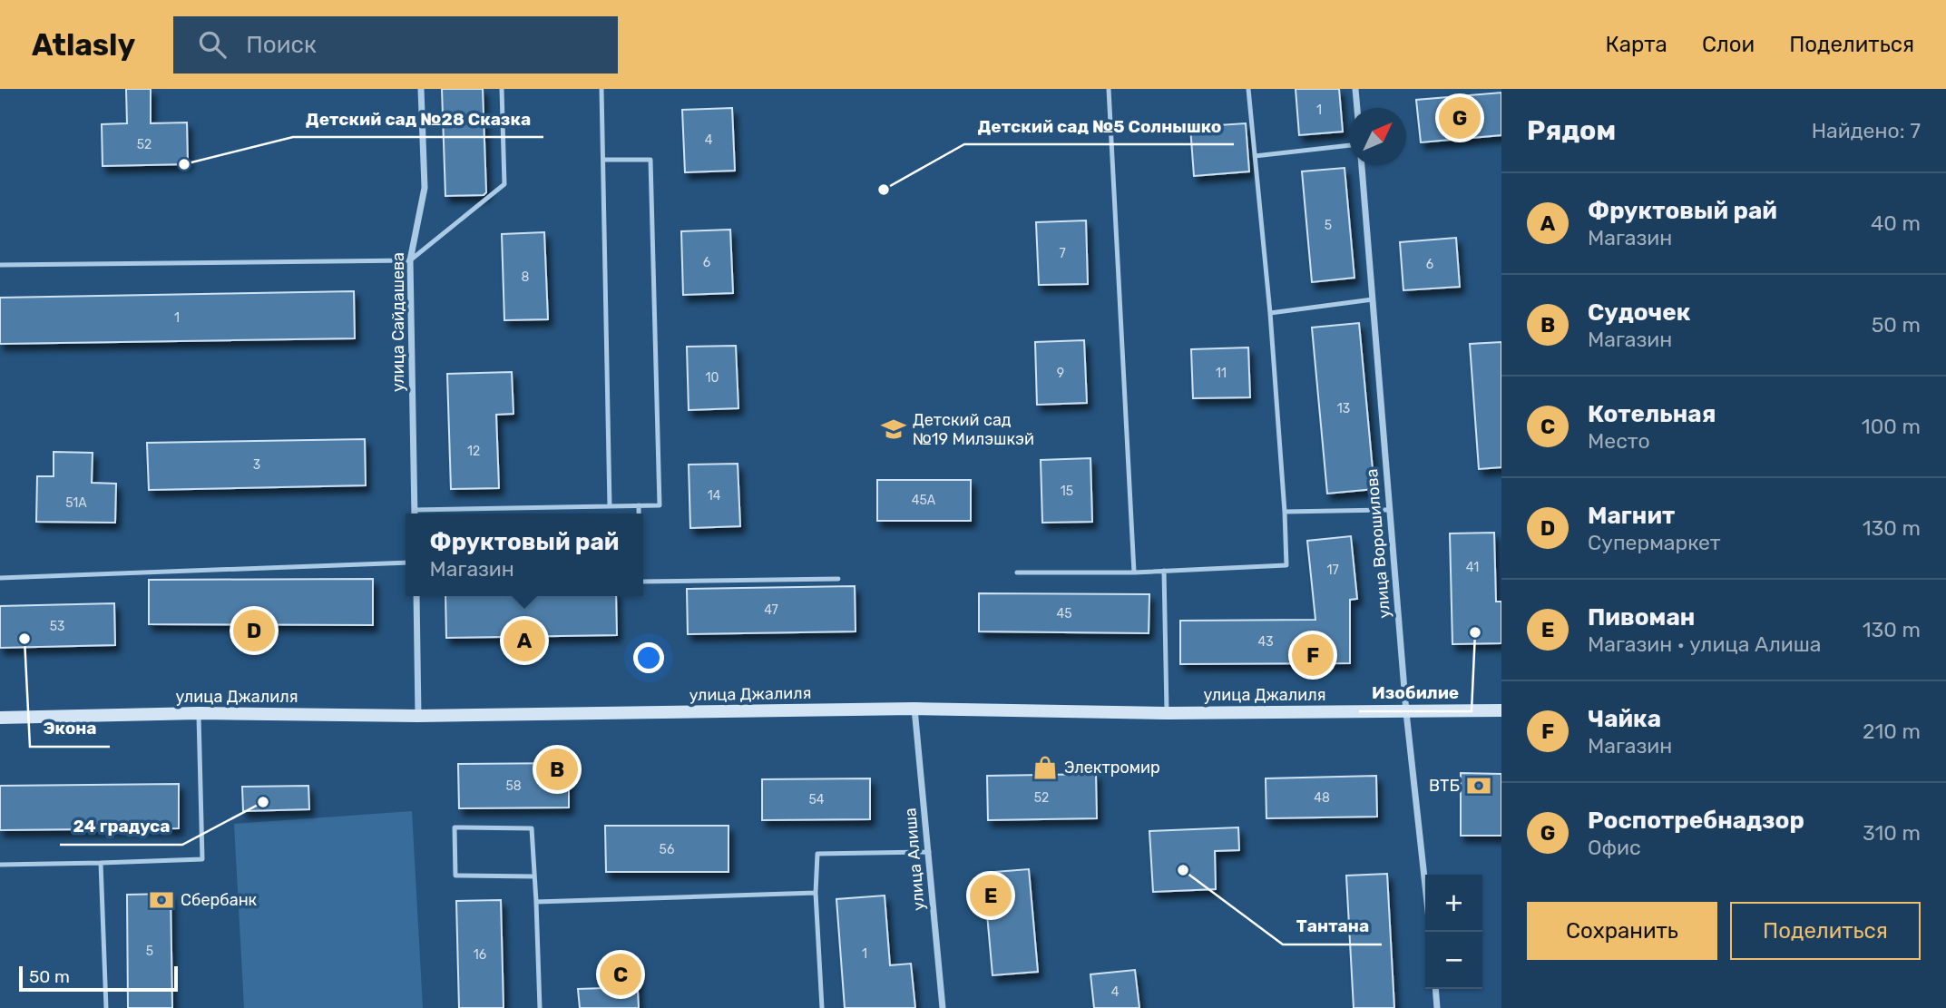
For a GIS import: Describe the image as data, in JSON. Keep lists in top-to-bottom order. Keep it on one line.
{"streets":{"main road":["улица Джалиля"],"street":["улица Сайдашева","улица Ворошилова","улица Алиша"]},"crossings":[["улица Ворошилова","улица Джалиля"],["улица Джалиля","улица Алиша"]],"places":{"other":["Детский сад №28 Сказка","Детский сад №5 Солнышко","Изобилие","Экона","24 градуса","Тантана"],"school or university":["Детский сад №19 Милэшкэй"],"shop":["Электромир"],"bank":["ВТБ","Сбербанк"]},"house_numbers":["1","4","52","5","7","6","6","8","1","9","11","10","13","12","3","15","14","45А","51А","41","17","47","45","53","43","58","52","48","54","56","5","1","16","4"],"scale_bar":"50 m","north":"top right","page":{"header":"Atlasly","search":"Поиск","nav":["Карта","Слои","Поделиться"],"heading":["Рядом","Найдено: 7"],"pins":["G","D","A","F","B","E","C"],"list":[{"mark":"A","name":"Фруктовый рай","note":"Магазин","value":"40 m"},{"mark":"B","name":"Судочек","note":"Магазин","value":"50 m"},{"mark":"C","name":"Котельная","note":"Место","value":"100 m"},{"mark":"D","name":"Магнит","note":"Супермаркет","value":"130 m"},{"mark":"E","name":"Пивоман","note":"Магазин · улица Алиша","value":"130 m"},{"mark":"F","name":"Чайка","note":"Магазин","value":"210 m"},{"mark":"G","name":"Роспотребнадзор","note":"Офис","value":"310 m"}],"popup":["Фруктовый рай","Магазин"],"map_buttons":["+","−"],"buttons":["Сохранить","Поделиться"],"scale":"50 m"}}
